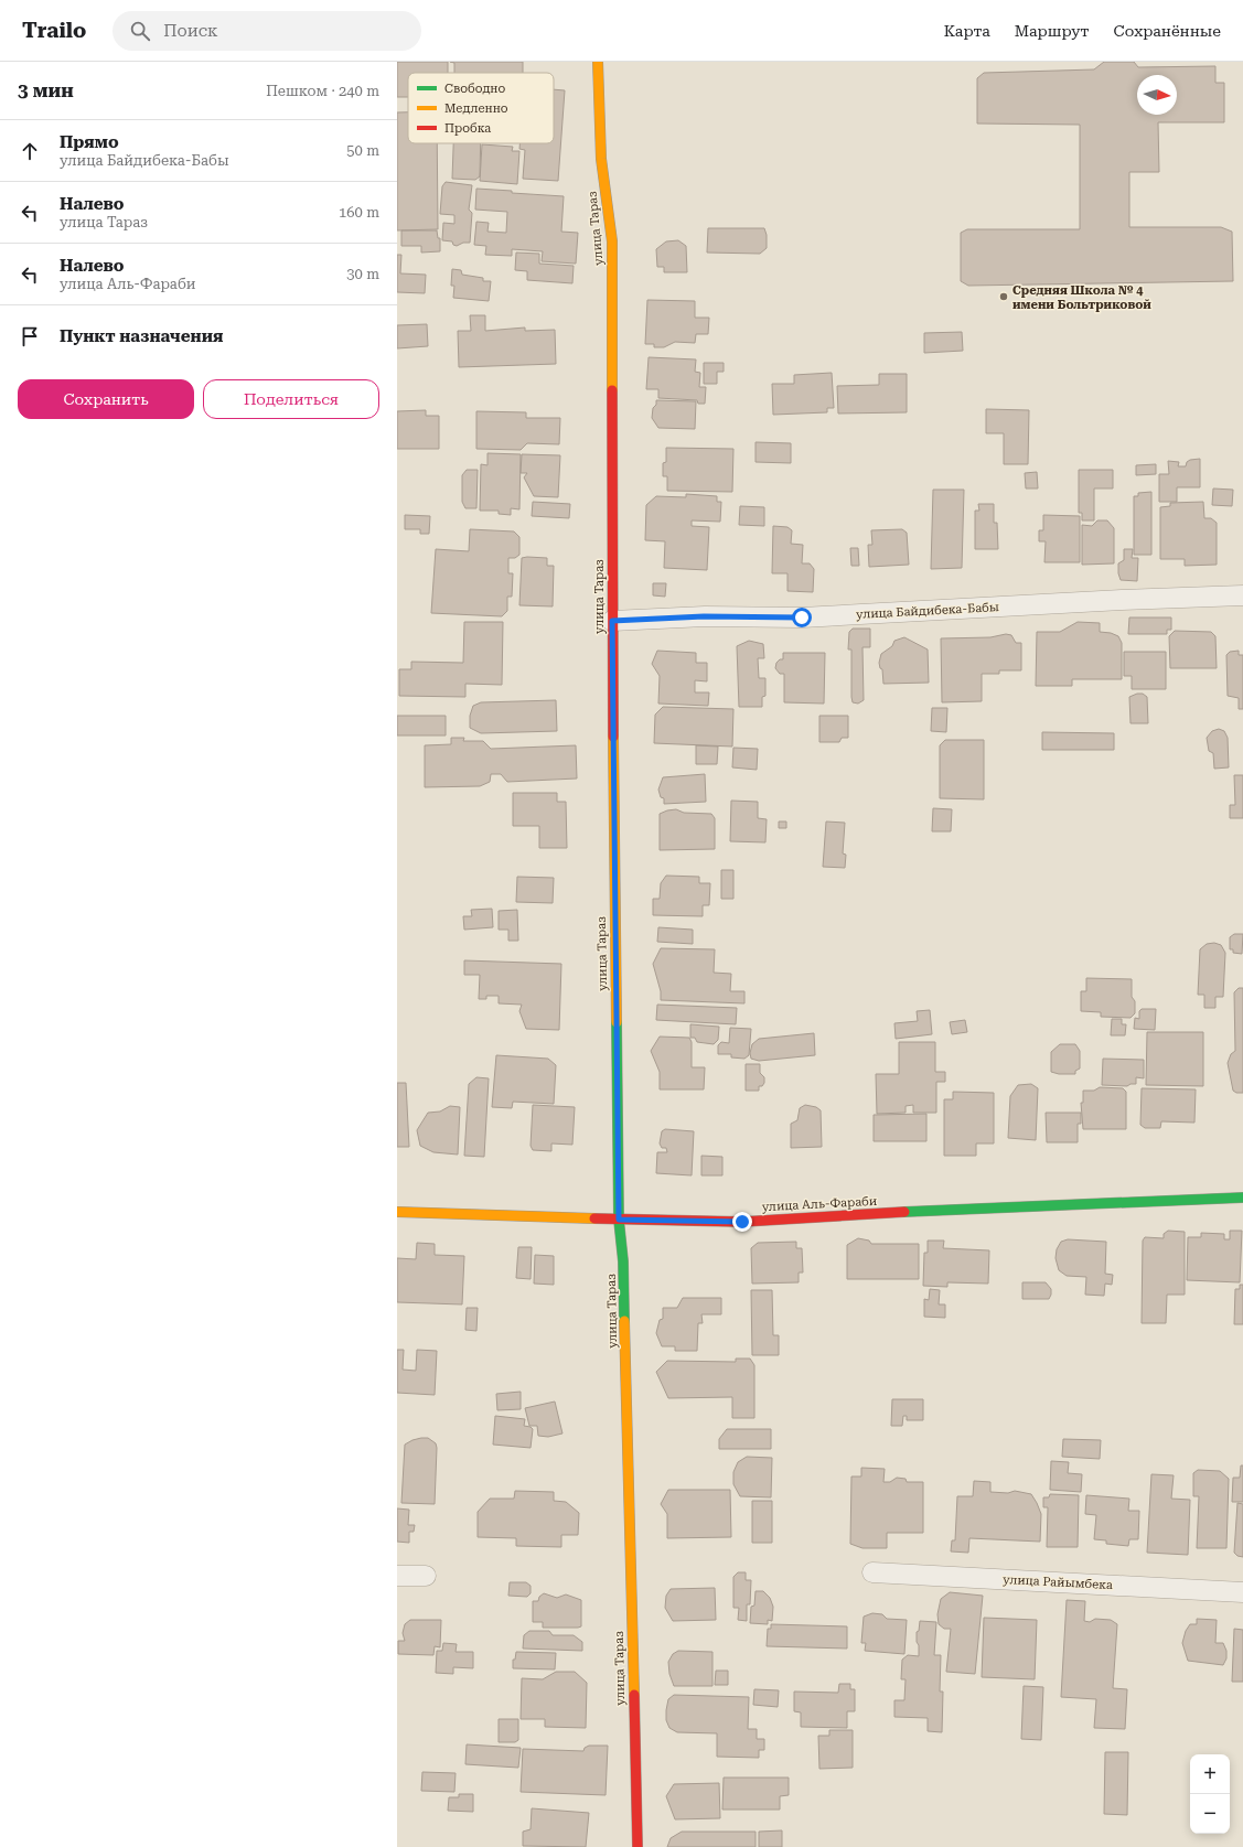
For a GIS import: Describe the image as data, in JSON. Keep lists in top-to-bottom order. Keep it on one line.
{"streets":{"street":["улица Тараз","улица Байдибека-Бабы","улица Аль-Фараби","улица Райымбека"]},"crossings":[["улица Тараз","улица Байдибека-Бабы"],["улица Тараз","улица Аль-Фараби"]],"places":["Средняя Школа № 4 имени Больтриковой"],"legend":["Свободно","Медленно","Пробка"],"north":"right","page":{"header":"Trailo","search":"Поиск","nav":["Карта","Маршрут","Сохранённые"],"heading":["3 мин","Пешком · 240 m"],"list":[["Прямо","улица Байдибека-Бабы","50 m"],["Налево","улица Тараз","160 m"],["Налево","улица Аль-Фараби","30 m"],"Пункт назначения"],"buttons":["Сохранить","Поделиться"],"map_buttons":["+","−"]}}
